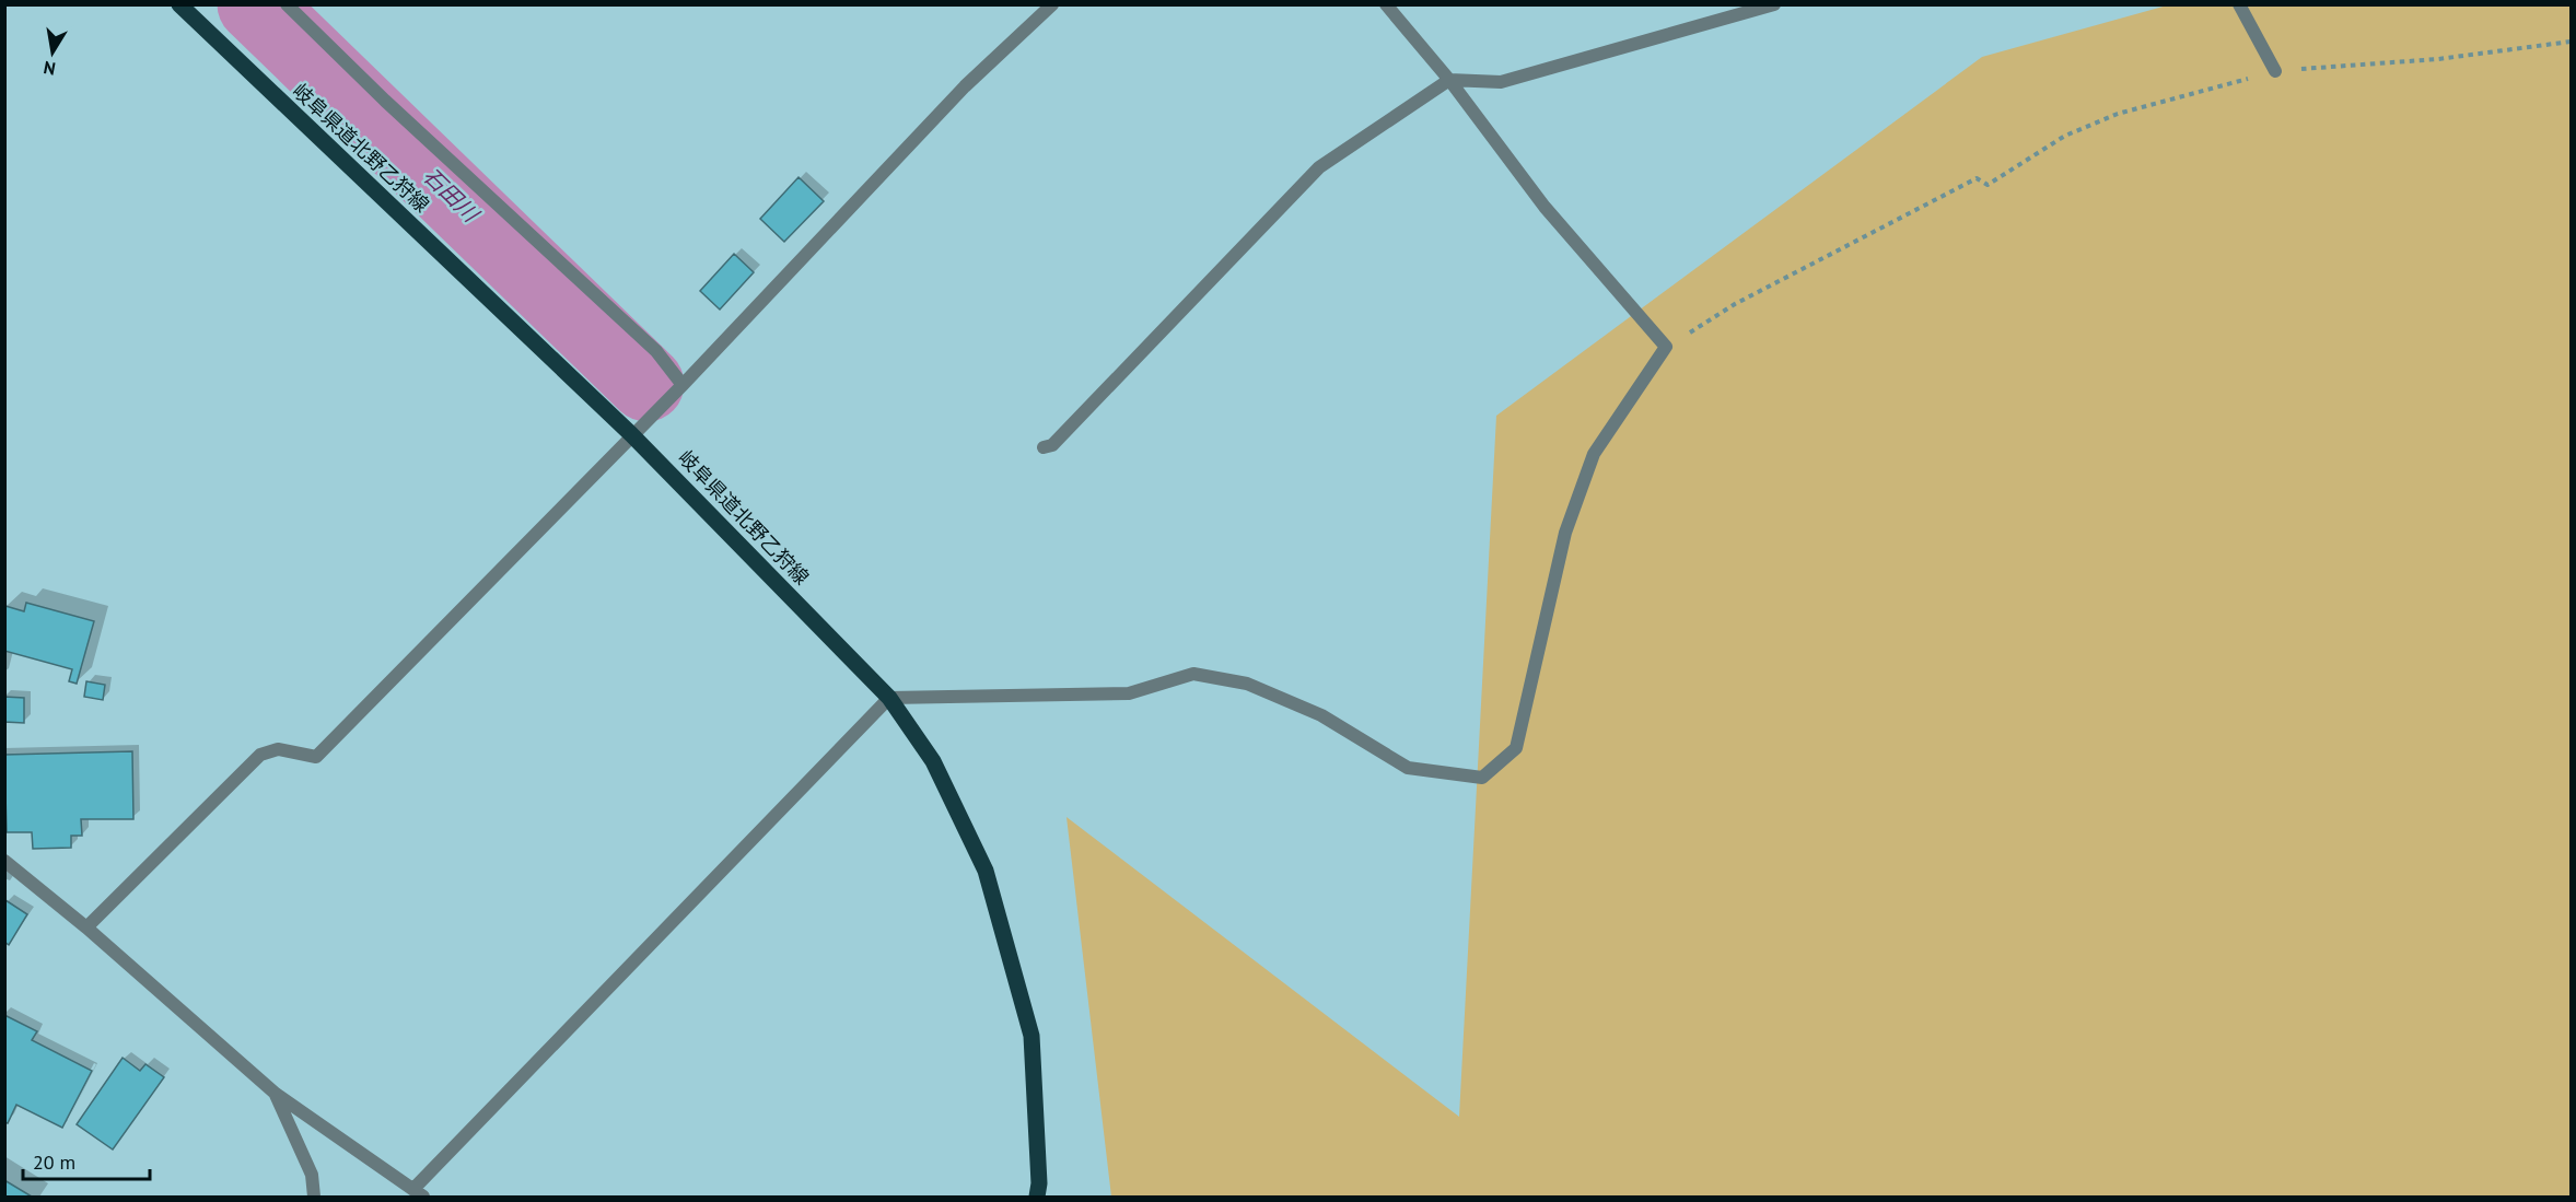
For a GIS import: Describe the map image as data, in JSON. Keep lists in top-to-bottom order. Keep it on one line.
{"streets":{"main road":["岐阜県道北野乙狩線"]},"water":["石田川"],"scale_bar":"20 m","north":"bottom"}
